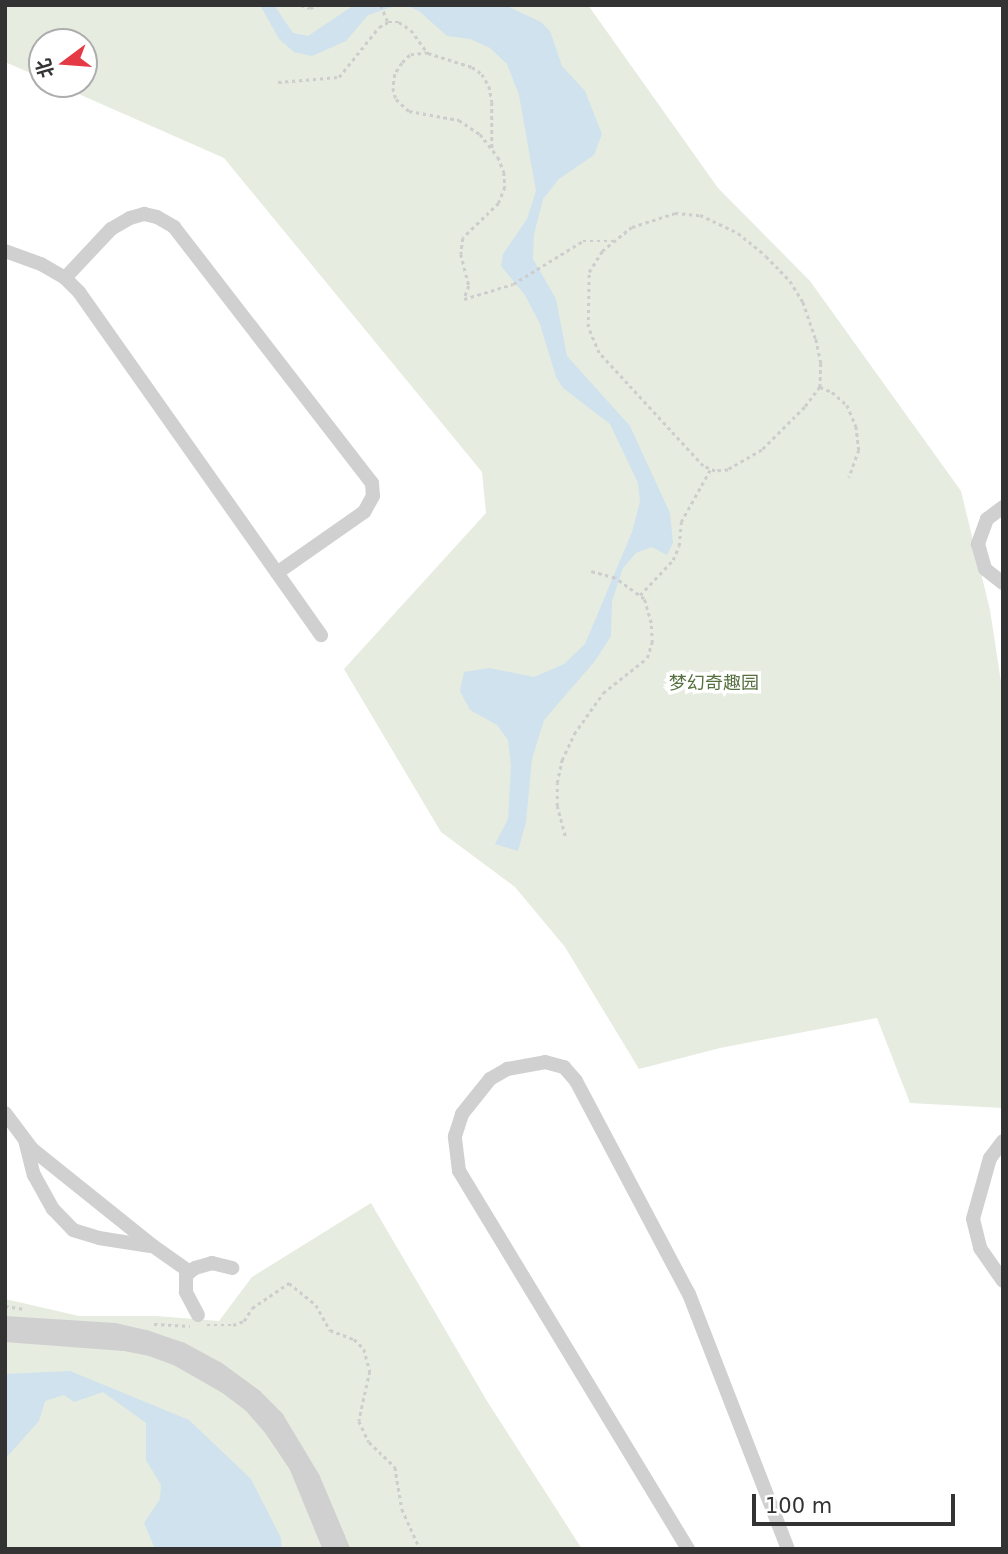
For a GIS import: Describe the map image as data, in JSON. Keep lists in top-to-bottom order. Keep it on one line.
{"parks":["梦幻奇趣园"],"scale_bar":"100 m","north":"left"}
